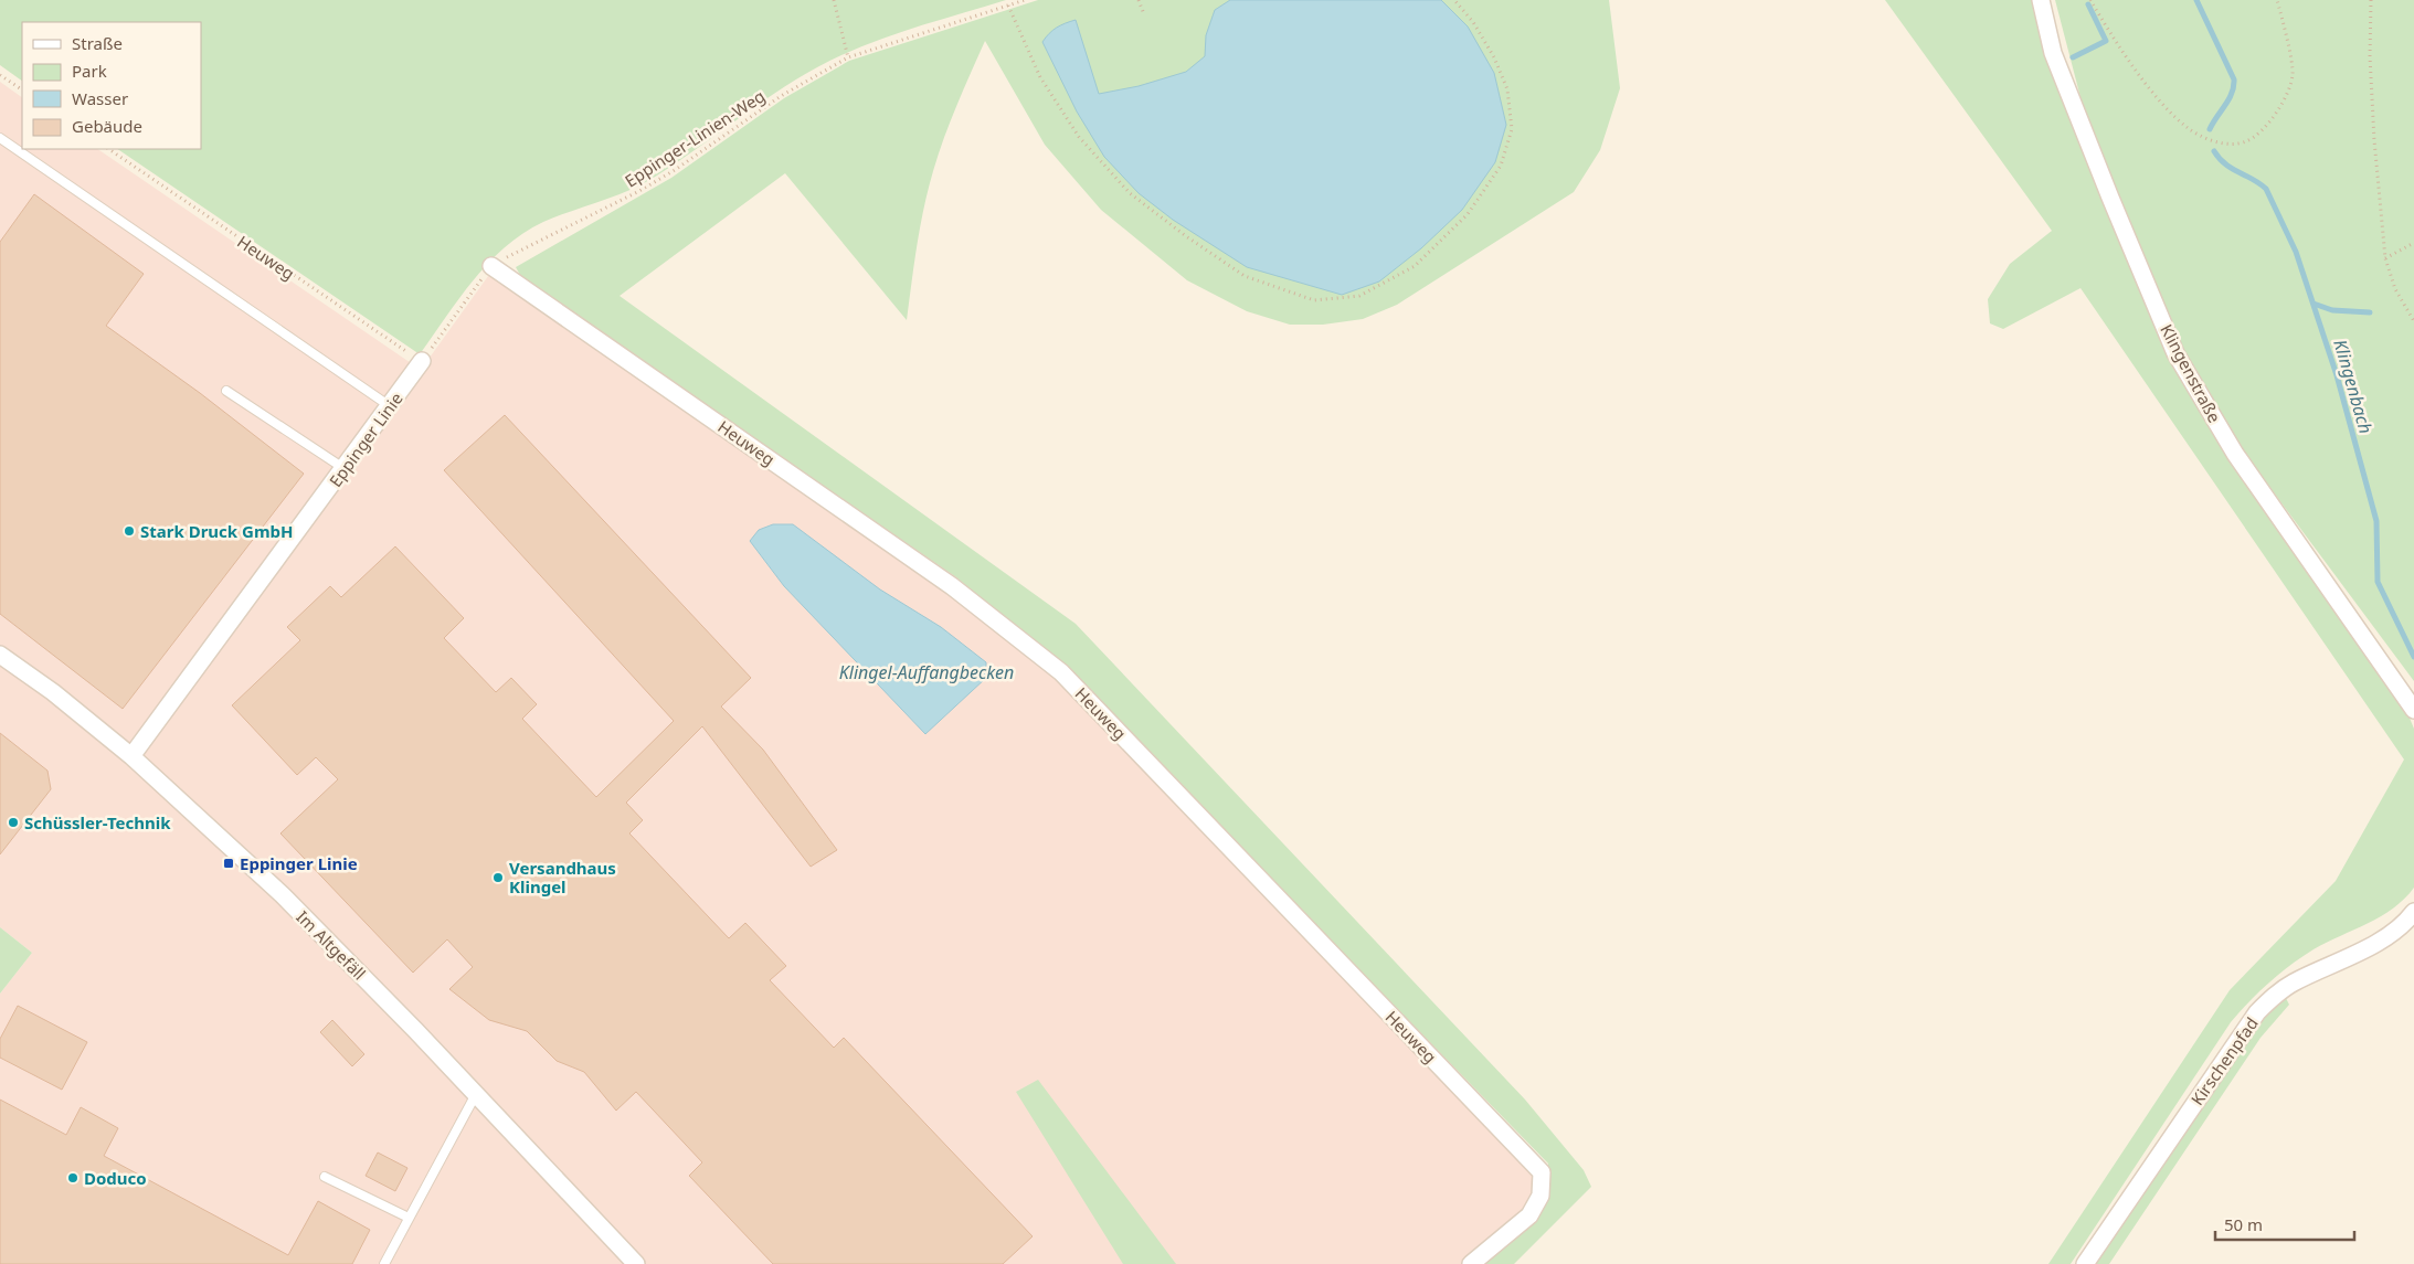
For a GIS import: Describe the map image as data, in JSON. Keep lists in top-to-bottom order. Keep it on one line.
{"streets":{"street":["Heuweg","Klingenstraße","Eppinger Linie","Im Altgefäll","Kirschenpfad"],"path":["Eppinger-Linien-Weg"]},"crossings":[["Eppinger-Linien-Weg","Heuweg"],["Eppinger-Linien-Weg","Eppinger Linie"],["Heuweg","Eppinger Linie"],["Eppinger Linie","Im Altgefäll"]],"water":["Klingenbach","Klingel-Auffangbecken"],"places":{"other":["Stark Druck GmbH","Schüssler-Technik","Versandhaus Klingel","Doduco"],"transit":["Eppinger Linie"]},"legend":["Straße","Park","Wasser","Gebäude"],"scale_bar":"50 m"}
